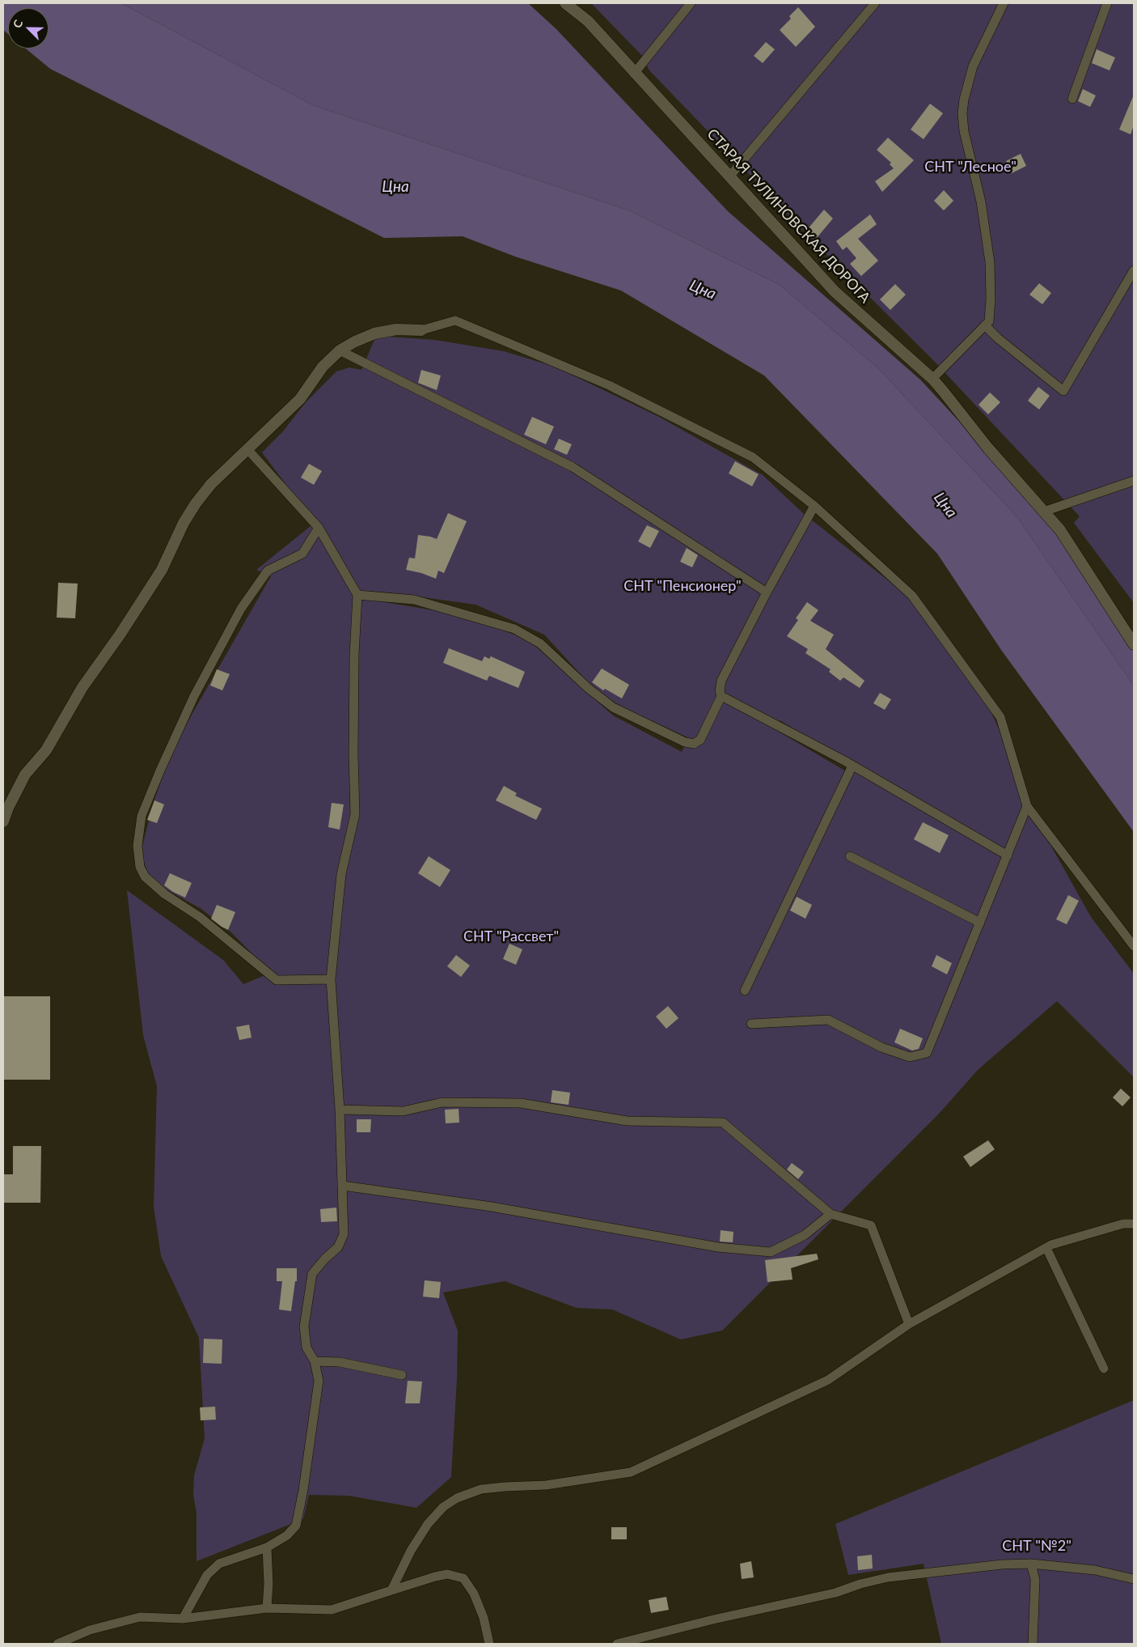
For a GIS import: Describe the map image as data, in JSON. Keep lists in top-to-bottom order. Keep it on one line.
{"streets":{"street":["СТАРАЯ ТУЛИНОВСКАЯ ДОРОГА"]},"water":["Цна"],"parks":["СНТ \"Лесное\"","СНТ \"Пенсионер\"","СНТ \"Рассвет\"","СНТ \"№2\""],"north":"top left"}
